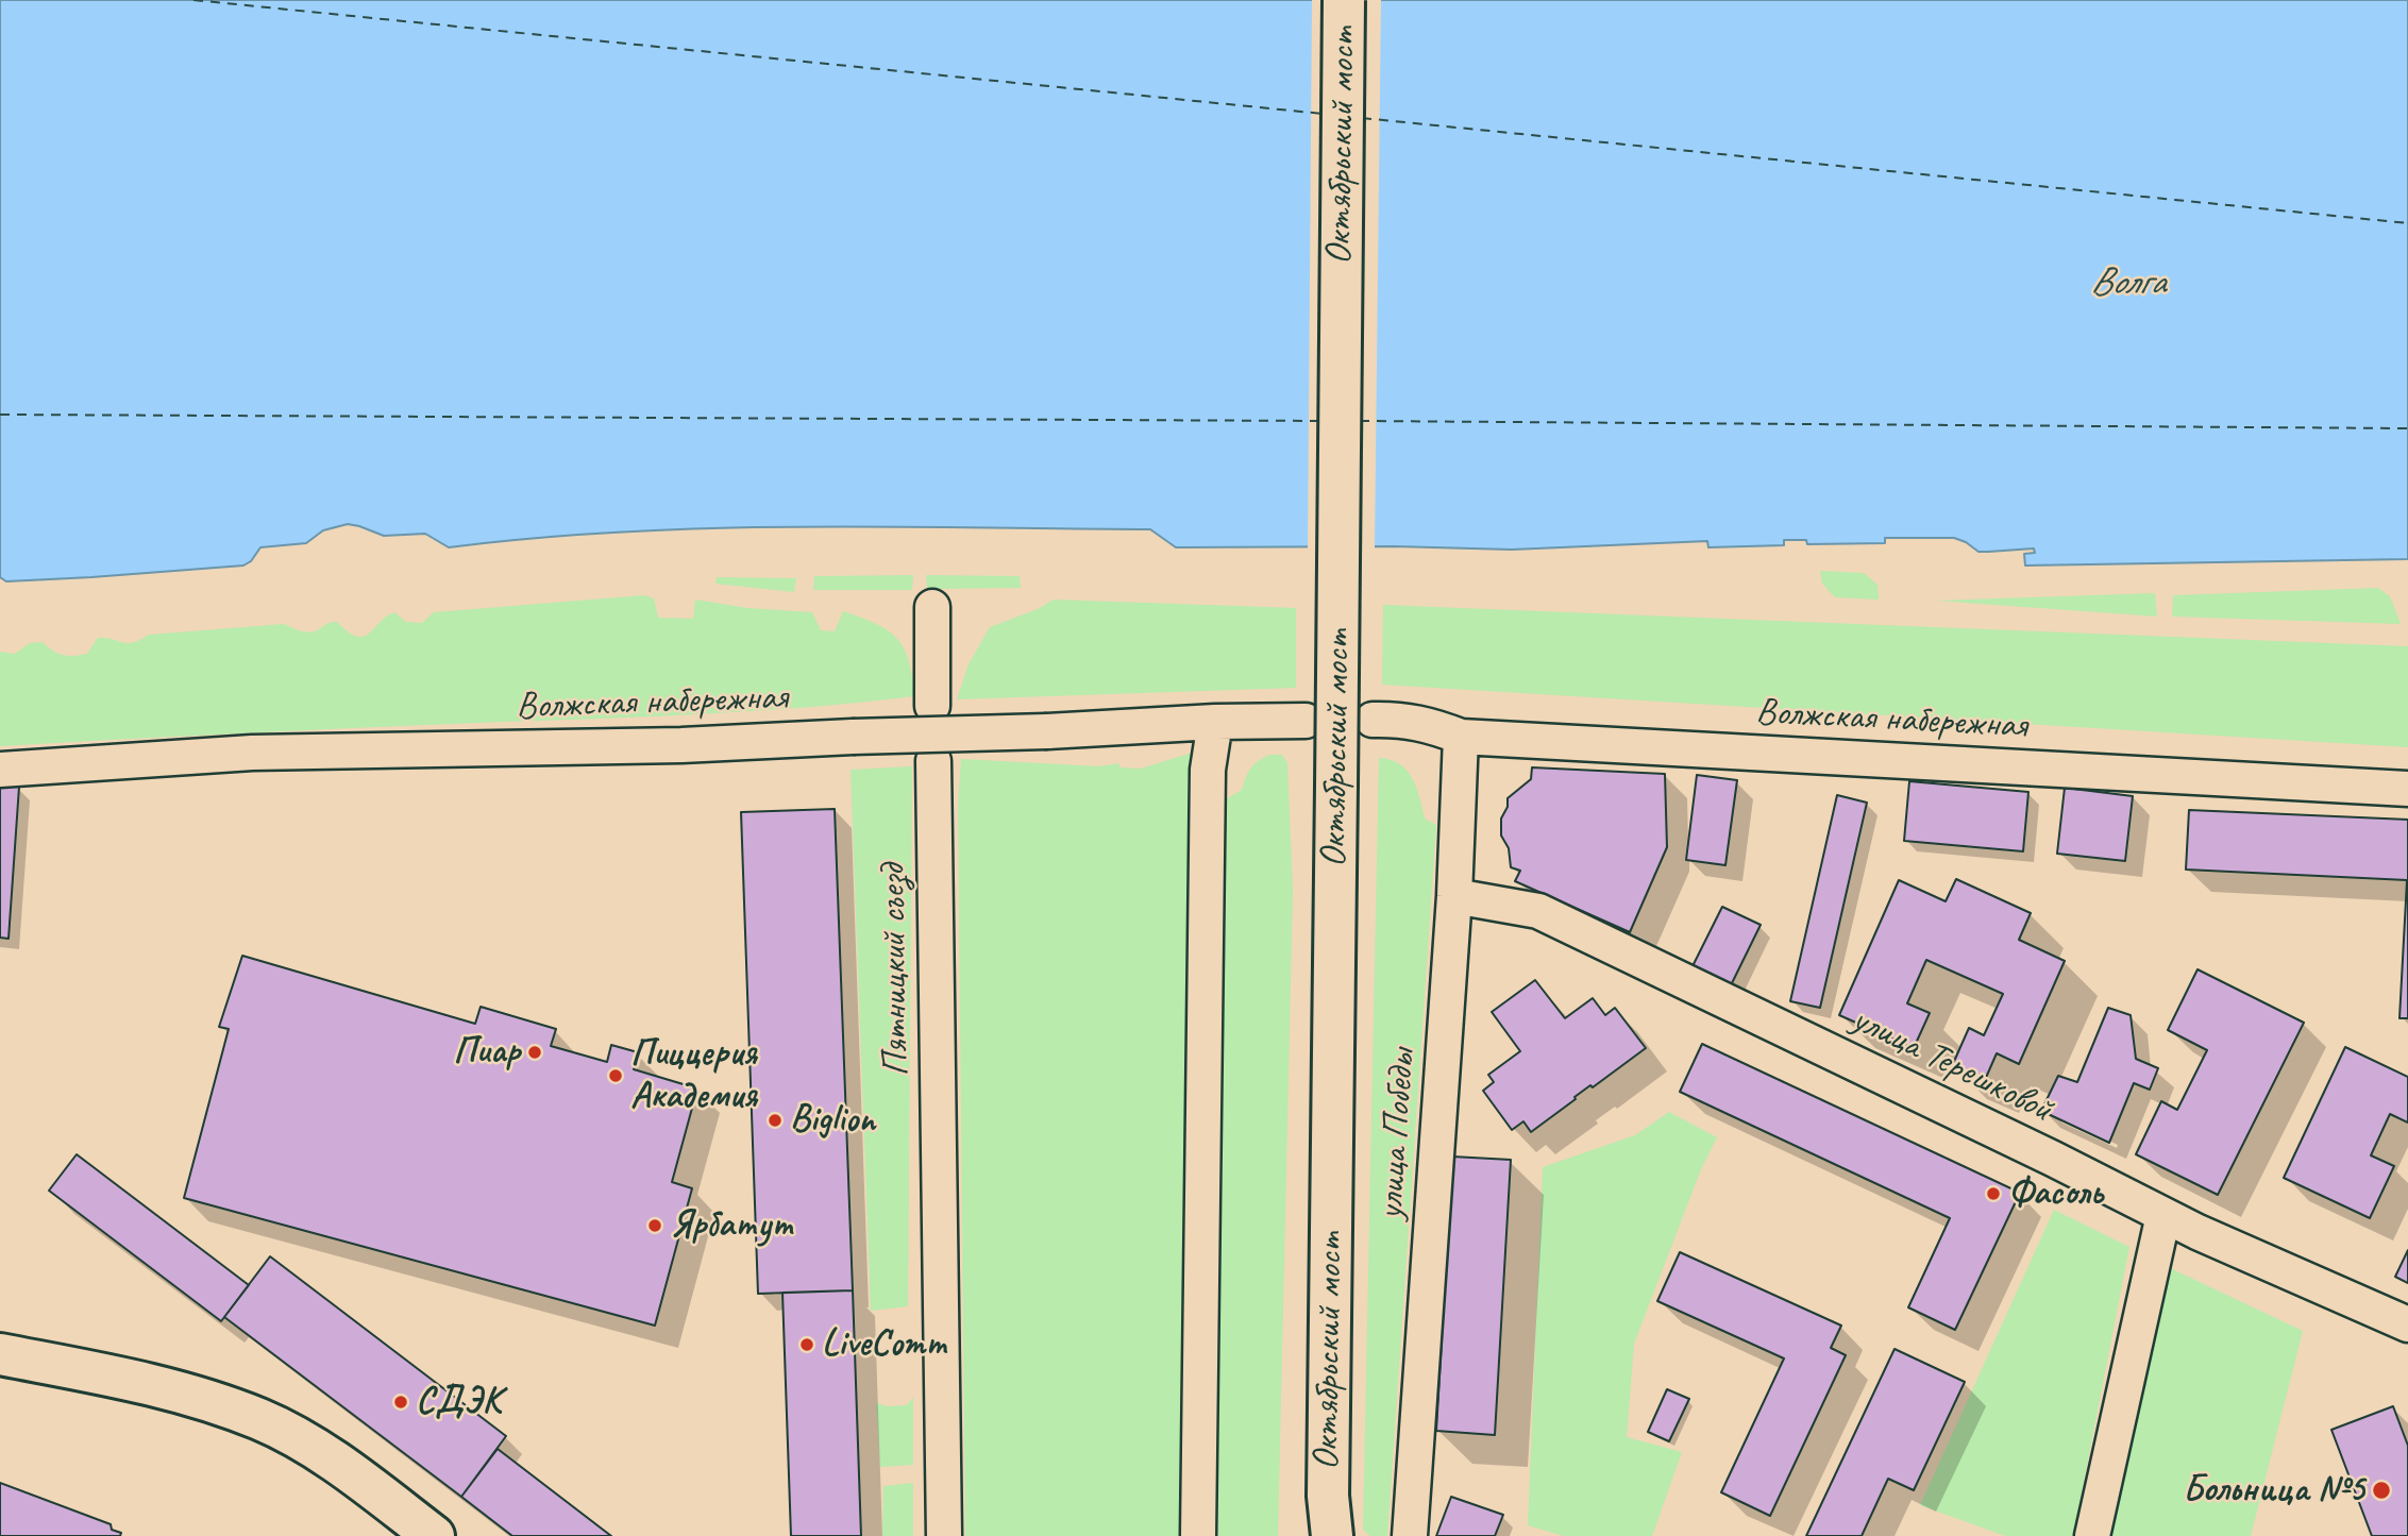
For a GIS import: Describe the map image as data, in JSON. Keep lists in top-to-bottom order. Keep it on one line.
{"streets":{"main road":["Октябрьский мост"],"street":["Волжская набережная","Пятницкий съезд","улица Терешковой","улица Победы"]},"crossings":[["Волжская набережная","улица Победы"],["улица Терешковой","улица Победы"]],"water":["Волга"],"places":["Пиар","Пиццерия Академия","Biglion","Фасоль","Ярбатут","LiveComm","СДЭК","Больница №5"]}
